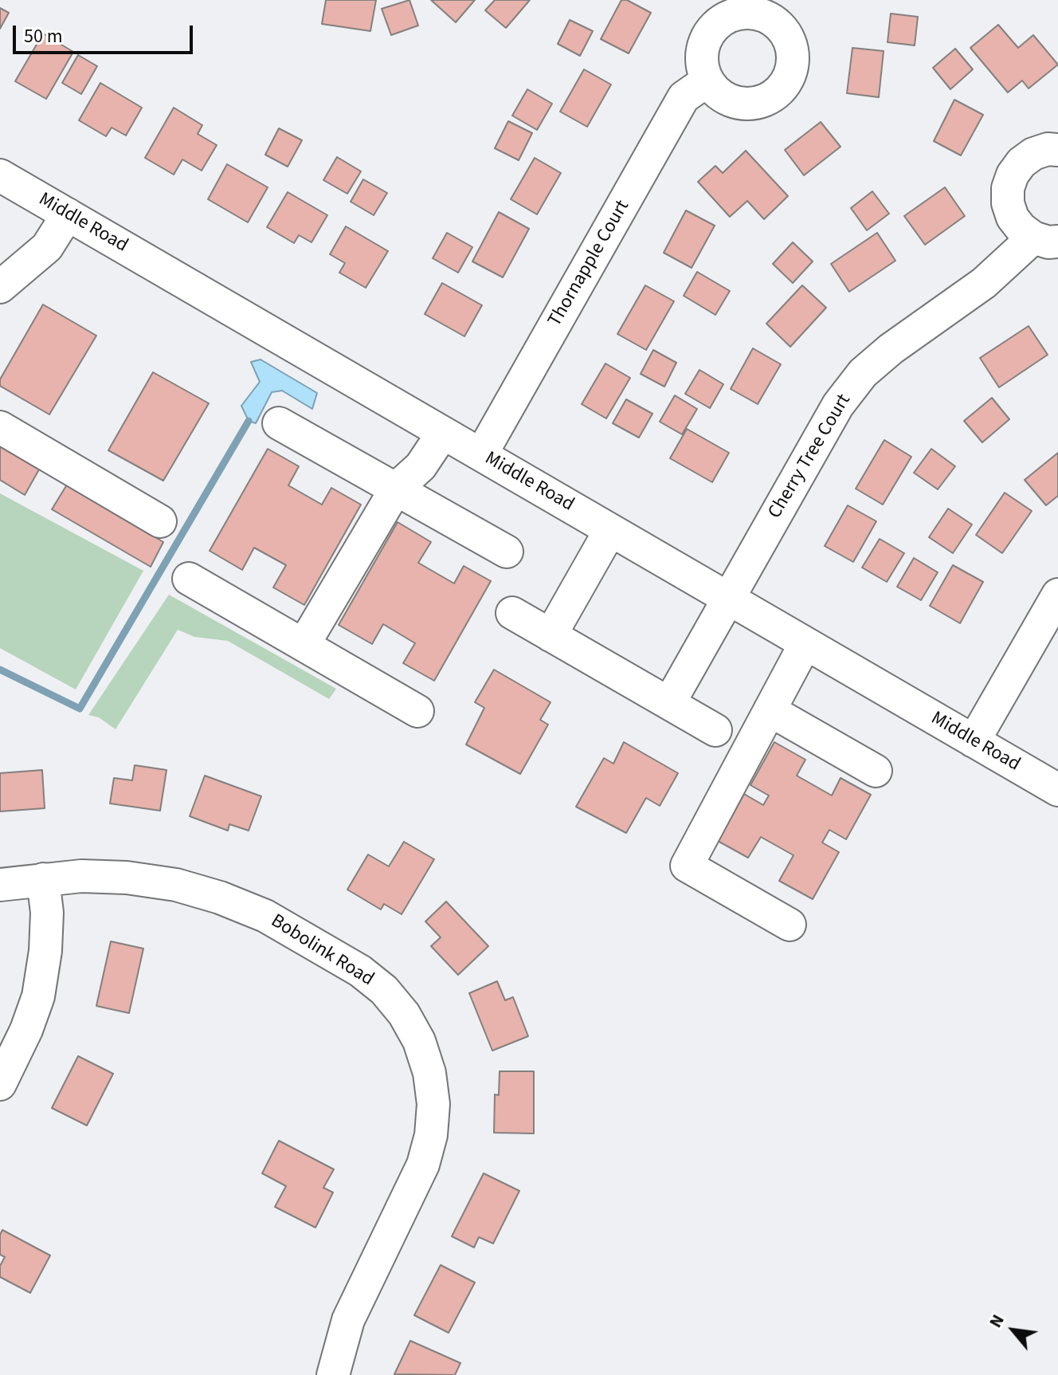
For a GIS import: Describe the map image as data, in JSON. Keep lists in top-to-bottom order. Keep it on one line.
{"streets":{"street":["Middle Road","Thornapple Court","Cherry Tree Court","Bobolink Road"]},"crossings":[["Middle Road","Thornapple Court"],["Middle Road","Cherry Tree Court"]],"scale_bar":"50 m","north":"top left"}
